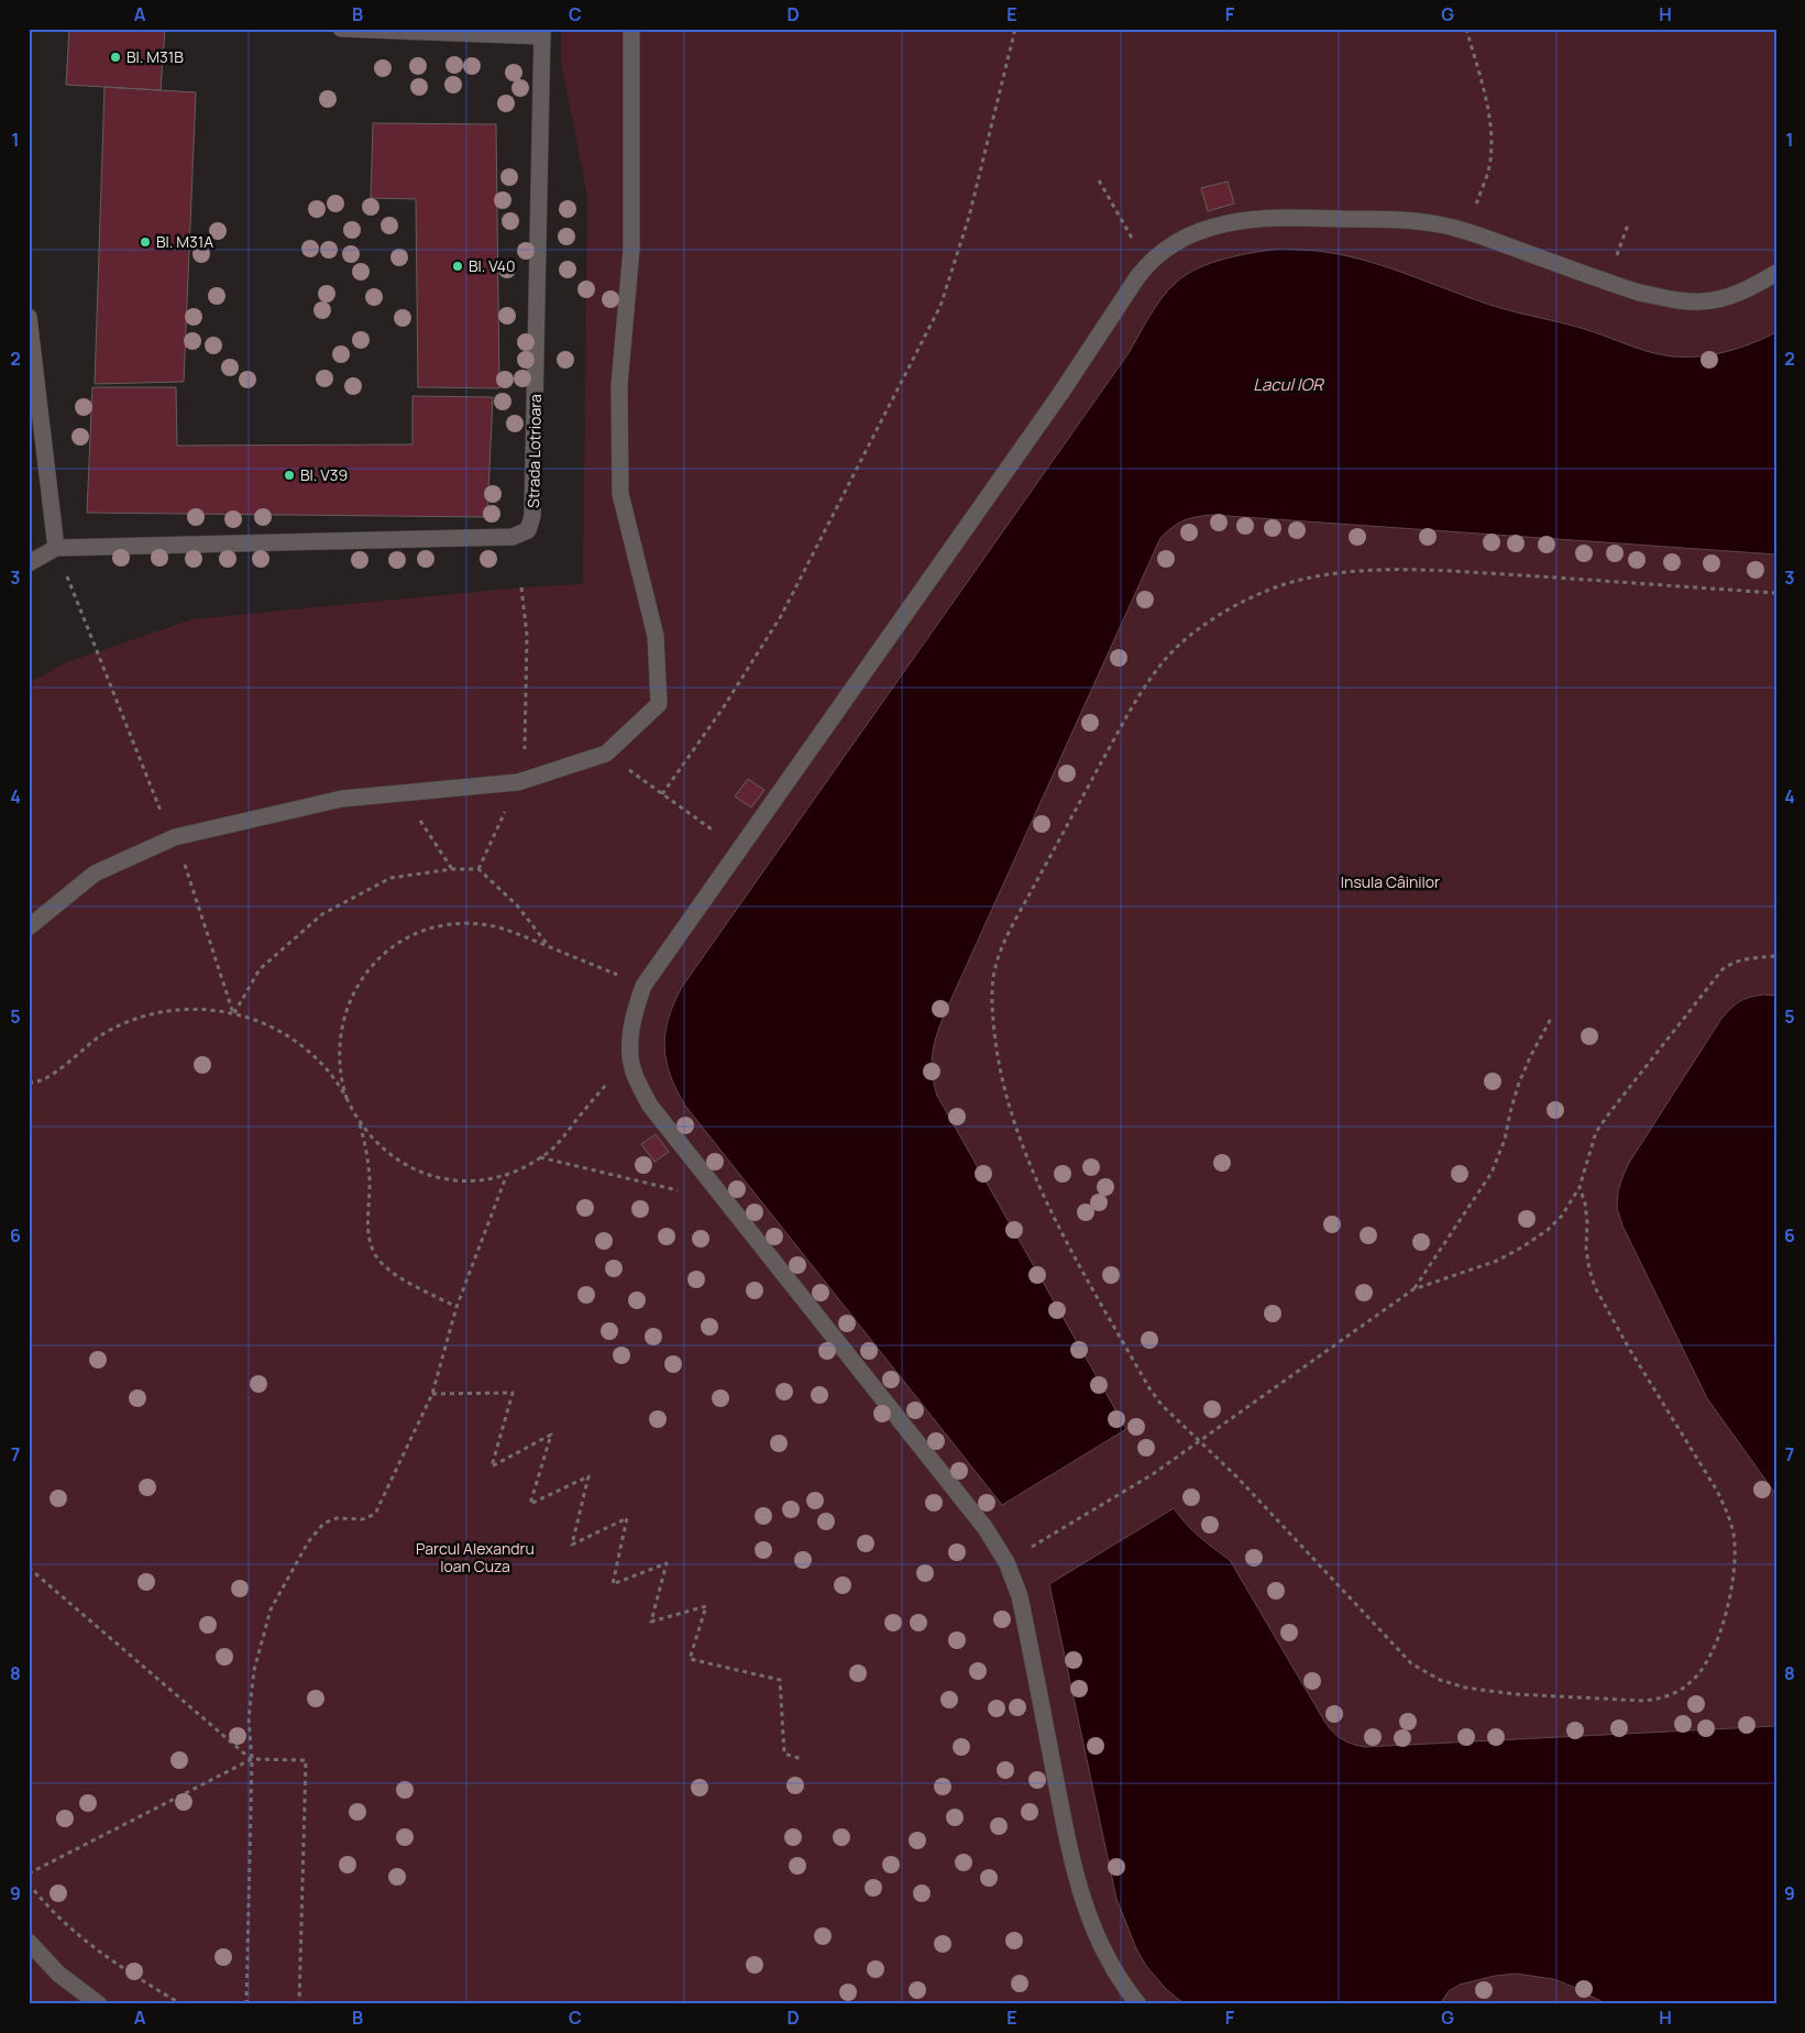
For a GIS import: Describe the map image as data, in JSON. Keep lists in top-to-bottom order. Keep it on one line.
{"streets":{"street":["Strada Lotrioara"]},"water":["Lacul IOR"],"parks":["Insula Câinilor","Parcul Alexandru Ioan Cuza"],"places":["Bl. M31B","Bl. M31A","Bl. V40","Bl. V39"],"grid":{"columns":["A","B","C","D","E","F","G","H"],"rows":["1","2","3","4","5","6","7","8","9"]}}
